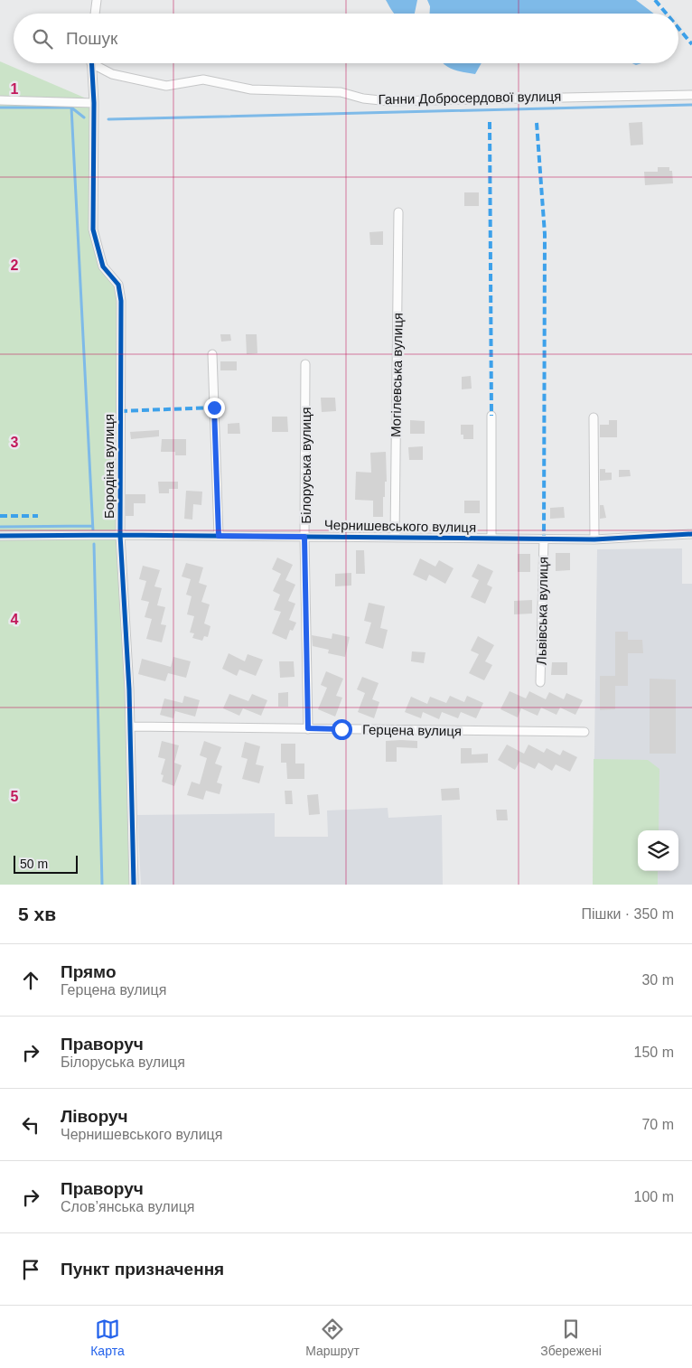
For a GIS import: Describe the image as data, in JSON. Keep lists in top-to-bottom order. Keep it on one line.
{"streets":{"street":["Ганни Добросердової вулиця","Могілевська вулиця","Білоруська вулиця","Бородіна вулиця","Чернишевського вулиця","Львівська вулиця","Герцена вулиця"]},"crossings":[["Могілевська вулиця","Чернишевського вулиця"],["Білоруська вулиця","Чернишевського вулиця"],["Білоруська вулиця","Герцена вулиця"],["Бородіна вулиця","Чернишевського вулиця"],["Бородіна вулиця","Герцена вулиця"],["Чернишевського вулиця","Львівська вулиця"]],"scale_bar":"50 m","page":{"search":"Пошук","scale":"50 m","heading":["5 хв","Пішки · 350 m"],"list":[["Прямо","Герцена вулиця","30 m"],["Праворуч","Білоруська вулиця","150 m"],["Ліворуч","Чернишевського вулиця","70 m"],["Праворуч","Слов’янська вулиця","100 m"],"Пункт призначення"],"nav":["Карта","Маршрут","Збережені"]},"grid":{"rows":["1","2","3","4","5"]}}
